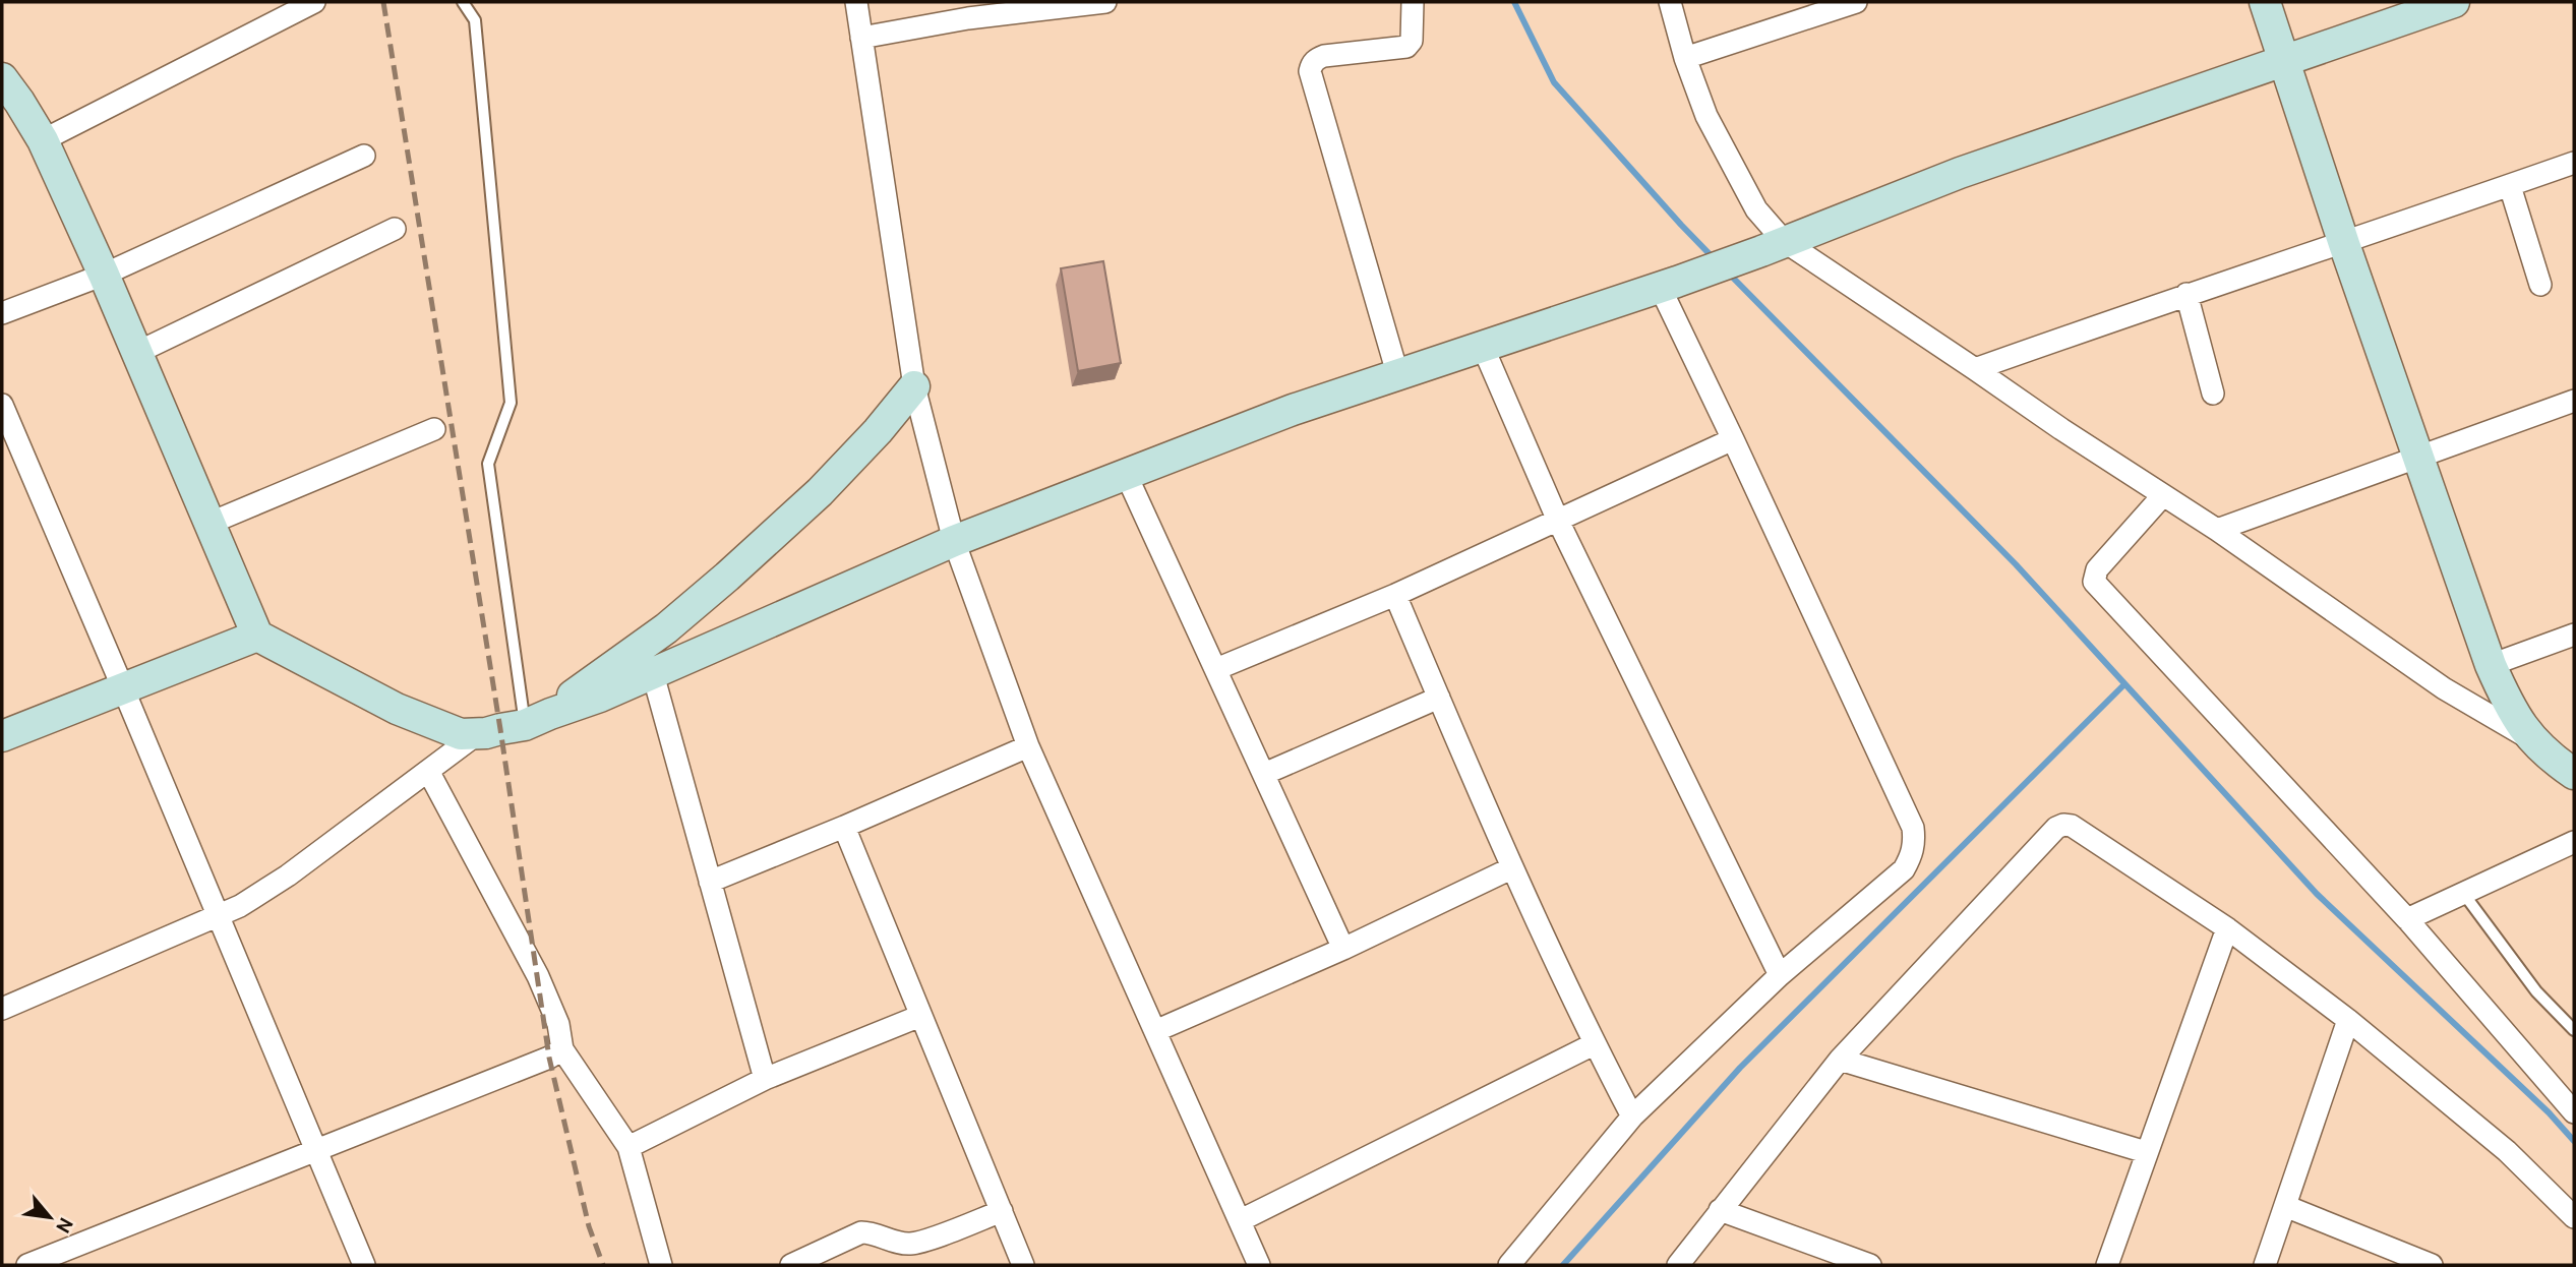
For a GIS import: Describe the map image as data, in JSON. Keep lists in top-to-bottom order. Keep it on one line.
{"north":"bottom right"}
